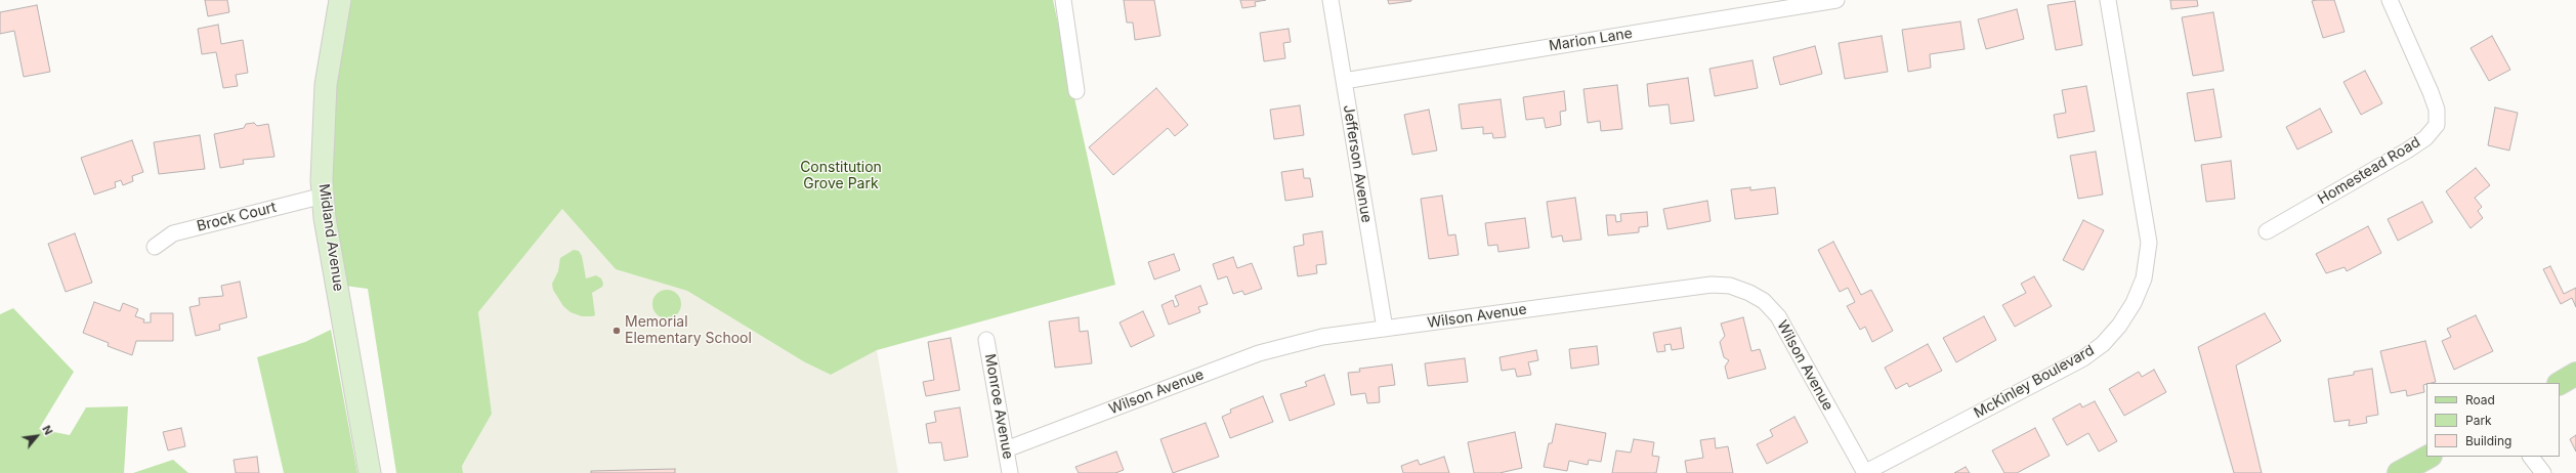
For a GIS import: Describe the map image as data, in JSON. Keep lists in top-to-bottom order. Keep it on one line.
{"streets":{"street":["Marion Lane","Jefferson Avenue","Homestead Road","Brock Court","Midland Avenue","Wilson Avenue","McKinley Boulevard","Monroe Avenue"]},"crossings":[["Marion Lane","Jefferson Avenue"],["Jefferson Avenue","Wilson Avenue"],["Brock Court","Midland Avenue"],["Wilson Avenue","McKinley Boulevard"],["Wilson Avenue","Monroe Avenue"]],"parks":["Constitution Grove Park"],"places":["Memorial Elementary School"],"legend":["Road","Park","Building"],"north":"top right"}
